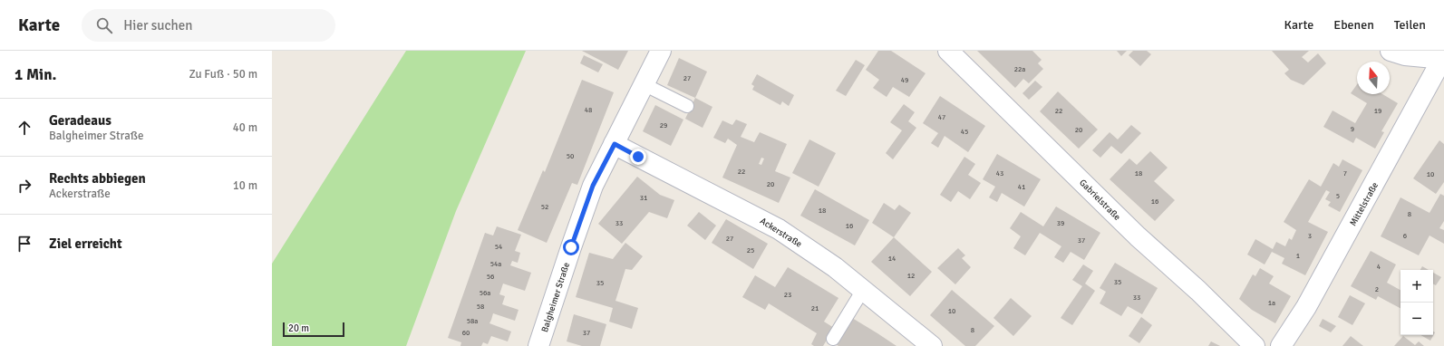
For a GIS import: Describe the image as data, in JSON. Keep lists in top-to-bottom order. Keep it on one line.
{"streets":{"street":["Gabrielstraße","Mittelstraße","Ackerstraße","Balgheimer Straße"]},"crossings":[["Ackerstraße","Balgheimer Straße"]],"house_numbers":["22a","27","49","48","22","19","47","29","9","20","45","50","22","43","18","7","10","20","41","5","31","16","52","18","8","33","39","16","3","6","27","37","54","25","1","14","54a","4","12","56","35","35","2","56a","23","33","1a","58","21","10","58a","8","60","37"],"scale_bar":"20 m","north":"top","page":{"header":"Karte","search":"Hier suchen","nav":["Karte","Ebenen","Teilen"],"heading":["1 Min.","Zu Fuß · 50 m"],"list":[["Geradeaus","Balgheimer Straße","40 m"],["Rechts abbiegen","Ackerstraße","10 m"],"Ziel erreicht"],"map_buttons":["+","−"],"scale":"20 m"}}
